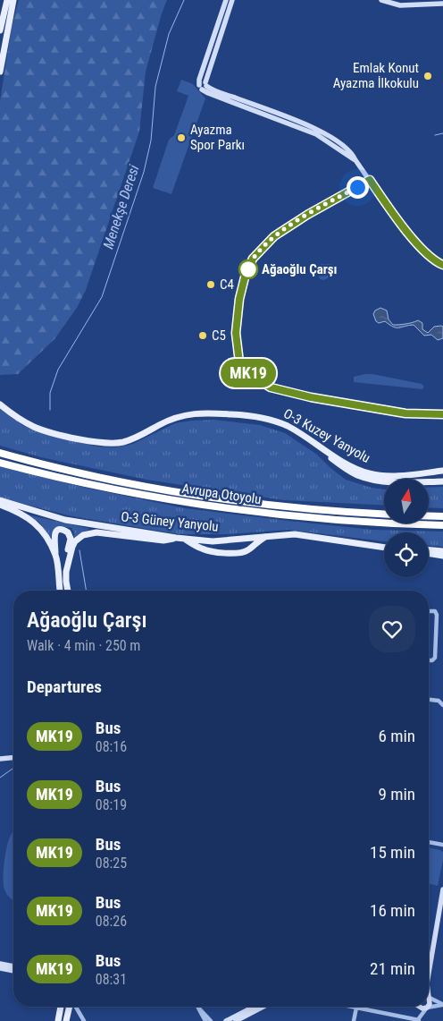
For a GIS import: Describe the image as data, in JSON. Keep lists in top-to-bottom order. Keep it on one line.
{"streets":{"highway":["Avrupa Otoyolu"],"main road":["O-3 Kuzey Yanyolu","O-3 Güney Yanyolu"]},"water":["Menekşe Deresi"],"places":["Emlak Konut Ayazma İlkokulu","Ayazma Spor Parkı","Ağaoğlu Çarşı","C4","C5"],"lines":["bus line MK19"],"north":"top","page":{"on_map":"MK19","heading":[["Ağaoğlu Çarşı","Walk · 4 min · 250 m"],"Departures"],"list":[{"mark":"MK19","name":"Bus","note":"08:16","value":"6 min"},{"mark":"MK19","name":"Bus","note":"08:19","value":"9 min"},{"mark":"MK19","name":"Bus","note":"08:25","value":"15 min"},{"mark":"MK19","name":"Bus","note":"08:26","value":"16 min"},{"mark":"MK19","name":"Bus","note":"08:31","value":"21 min"}]}}
